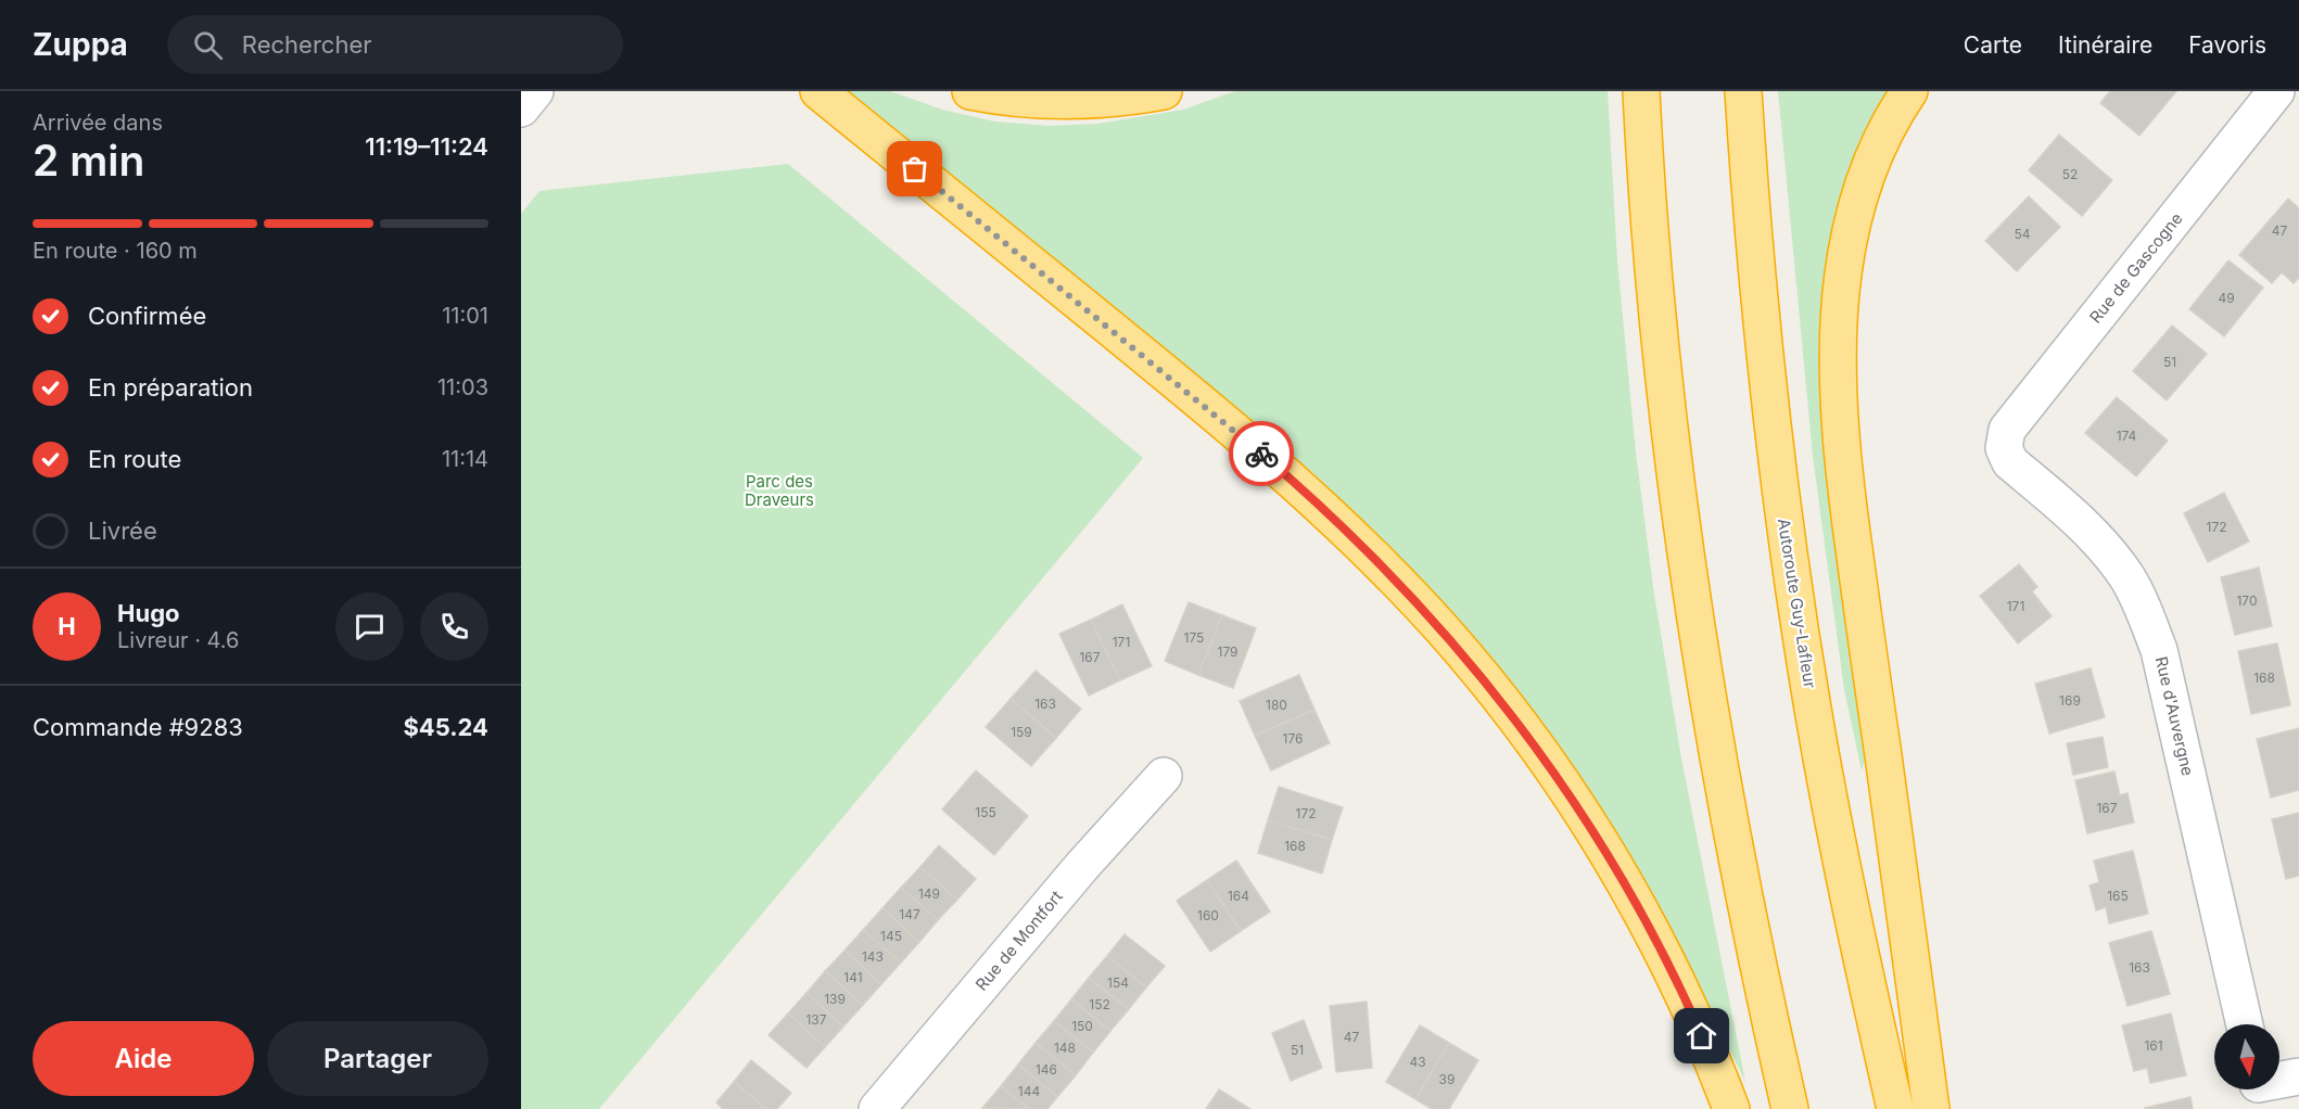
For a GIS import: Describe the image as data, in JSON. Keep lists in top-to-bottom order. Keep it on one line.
{"streets":{"highway":["Autoroute Guy-Lafleur"],"street":["Rue de Gascogne","Rue d'Auvergne","Rue de Montfort"]},"crossings":[["Rue de Gascogne","Rue d'Auvergne"]],"parks":["Parc des Draveurs"],"house_numbers":["52","47","54","49","51","174","172","170","171","175","171","179","167","168","169","163","180","159","176","167","155","172","168","149","164","165","147","160","145","143","163","141","154","139","152","137","150","47","161","148","51","43","146","39","144"],"north":"bottom","page":{"header":"Zuppa","search":"Rechercher","nav":["Carte","Itinéraire","Favoris"],"heading":["2 min","Arrivée dans","11:19–11:24"],"panel":["Hugo","Livreur · 4.6","Commande #9283","$45.24"],"bar":"En route · 160 m","list":[["Confirmée","11:01"],["En préparation","11:03"],["En route","11:14"],"Livrée"],"round":"H","buttons":["Aide","Partager"]}}
